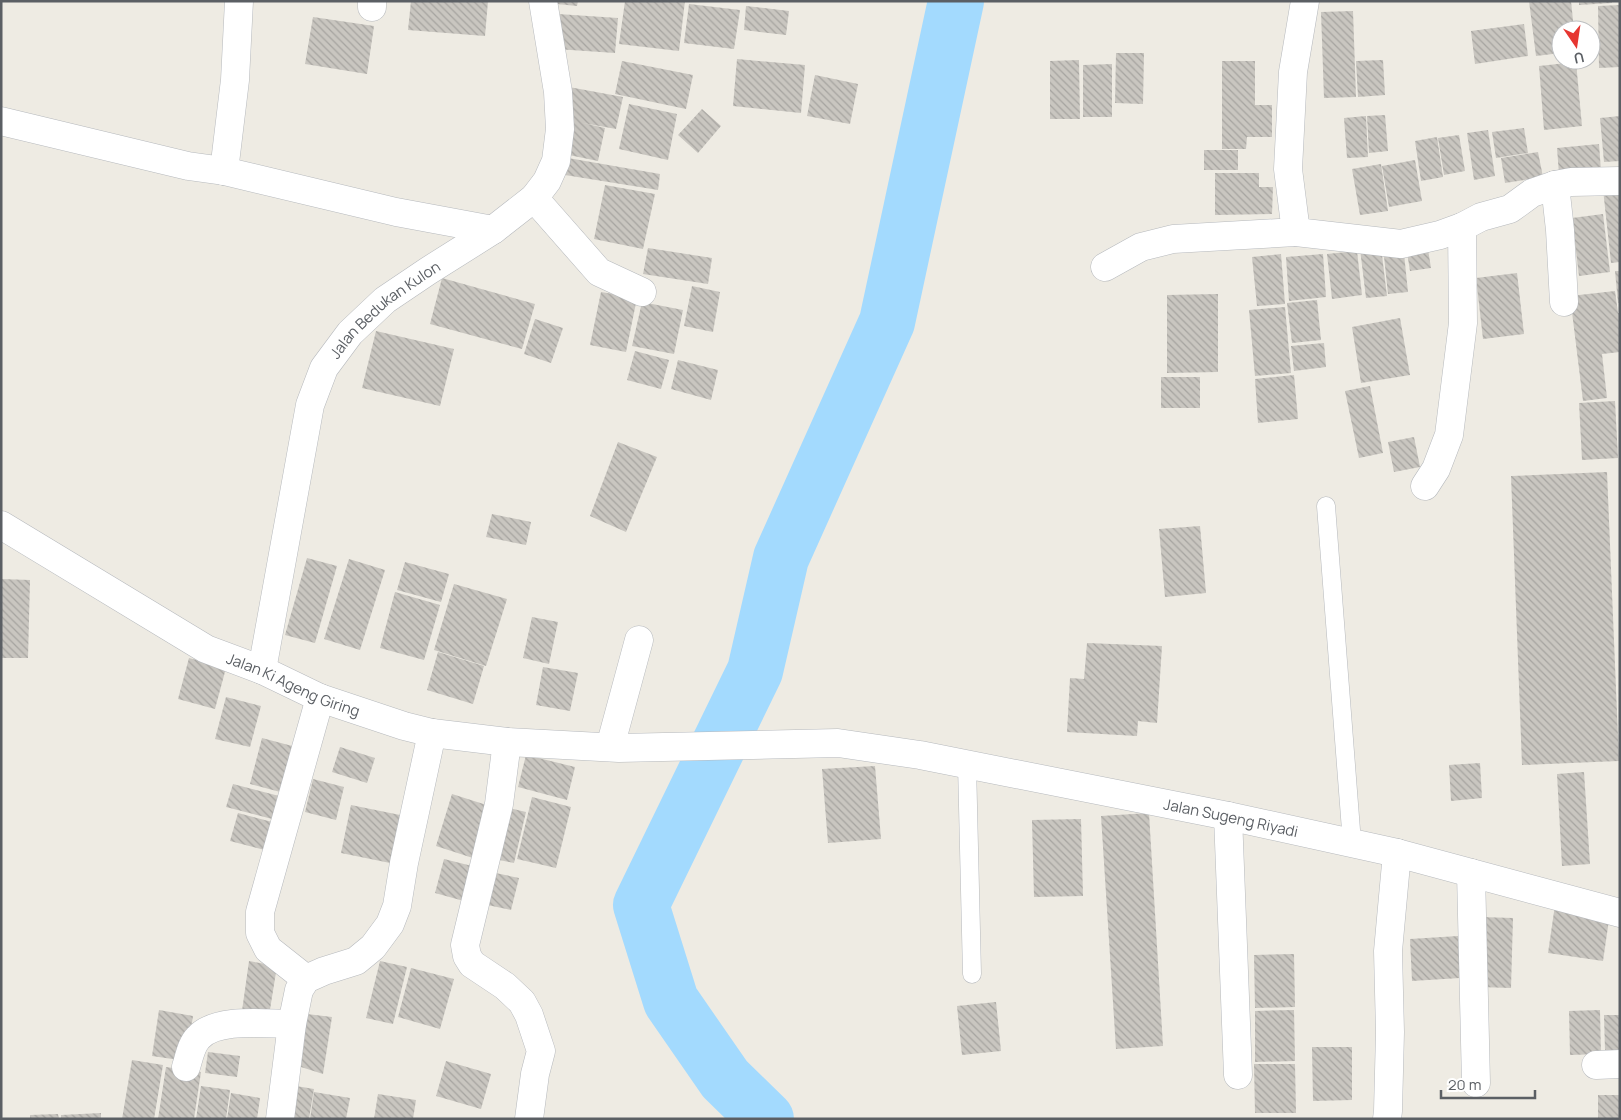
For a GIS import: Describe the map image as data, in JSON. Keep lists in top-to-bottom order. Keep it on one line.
{"streets":{"street":["Jalan Bedukan Kulon","Jalan Ki Ageng Giring","Jalan Sugeng Riyadi"]},"crossings":[["Jalan Bedukan Kulon","Jalan Ki Ageng Giring"],["Jalan Ki Ageng Giring","Jalan Sugeng Riyadi"]],"scale_bar":"20 m","north":"bottom"}
